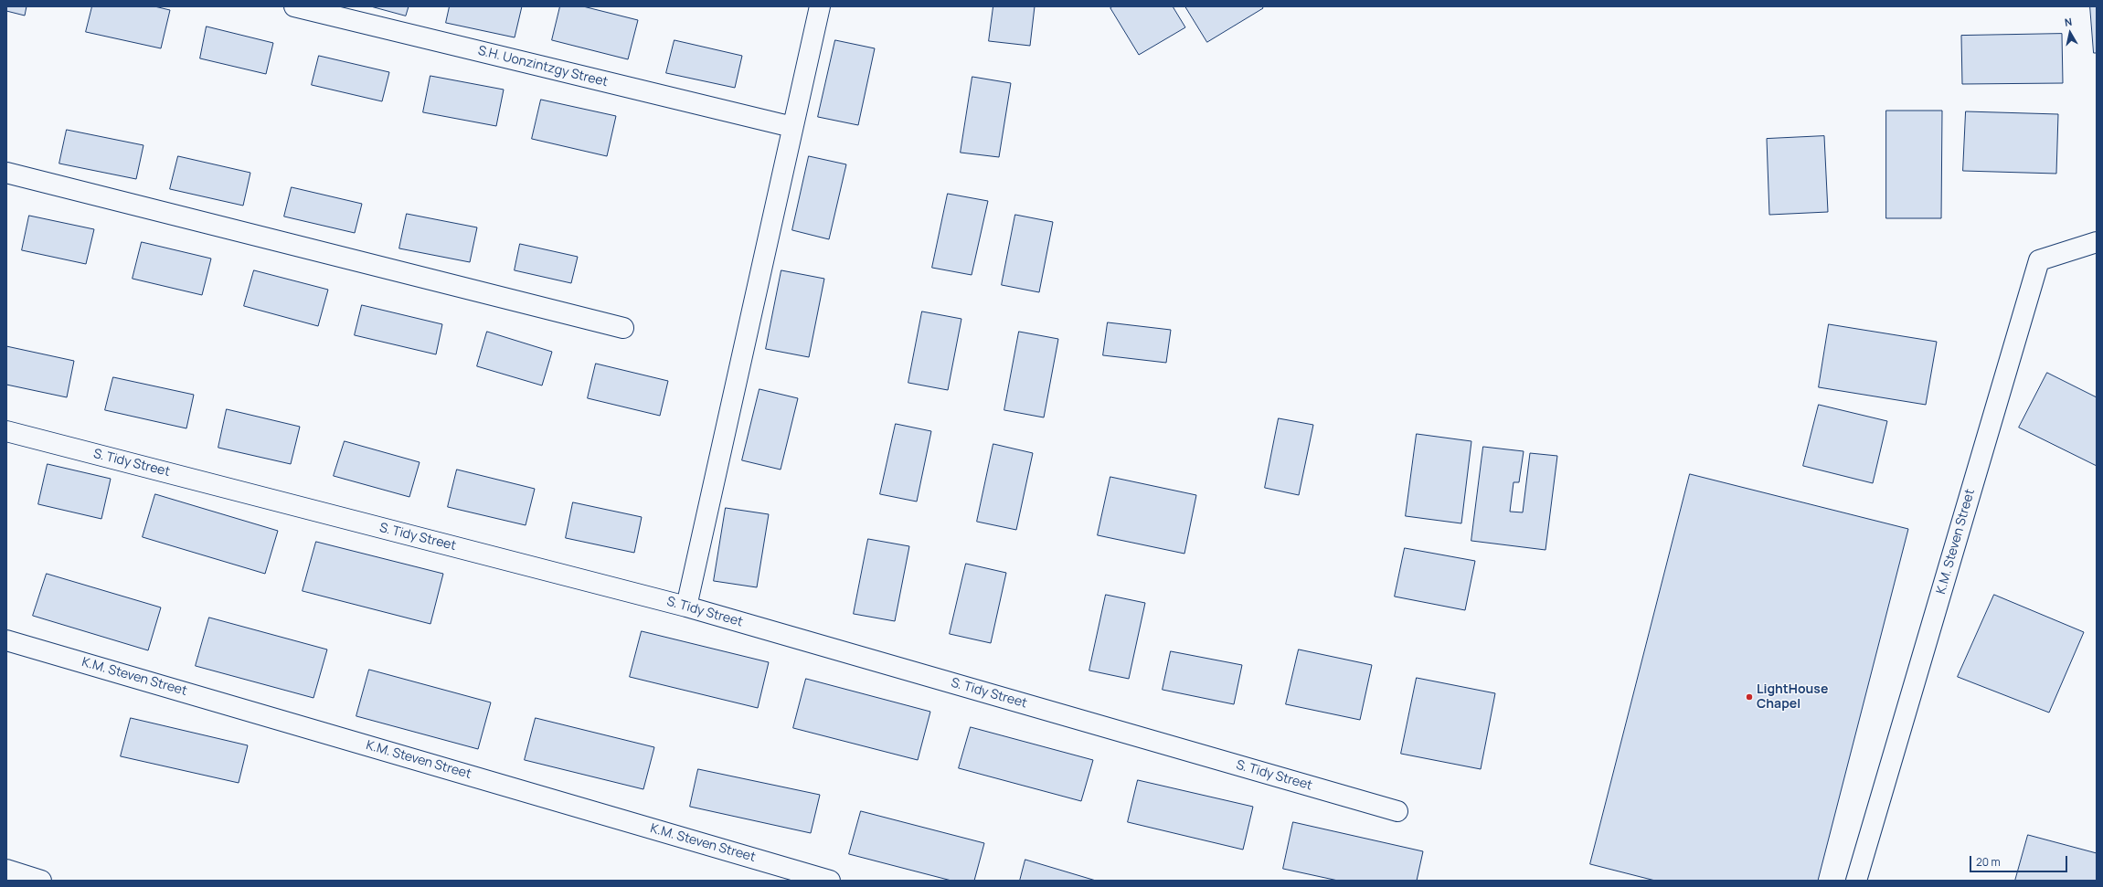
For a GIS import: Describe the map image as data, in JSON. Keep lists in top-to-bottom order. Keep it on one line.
{"streets":{"street":["S.H. Uonzintzgy Street","S. Tidy Street","K.M. Steven Street"]},"places":["LightHouse Chapel"],"scale_bar":"20 m","north":"top"}
